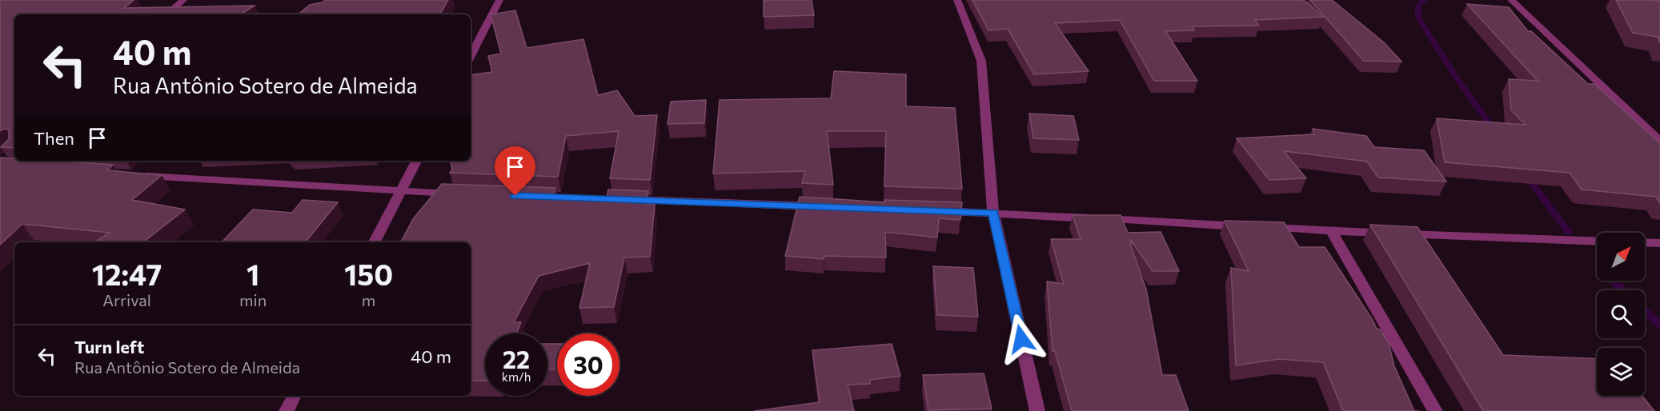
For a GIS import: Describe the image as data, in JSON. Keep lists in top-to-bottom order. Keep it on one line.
{"north":"top right","page":{"turn":["40 m","Rua Antônio Sotero de Almeida"],"then":"Then","eta":["12:47","Arrival","1","min","150","m"],"list":[{"name":"Turn left","note":"Rua Antônio Sotero de Almeida","value":"40 m"}],"speed":"22 km/h","limit":"30"}}
